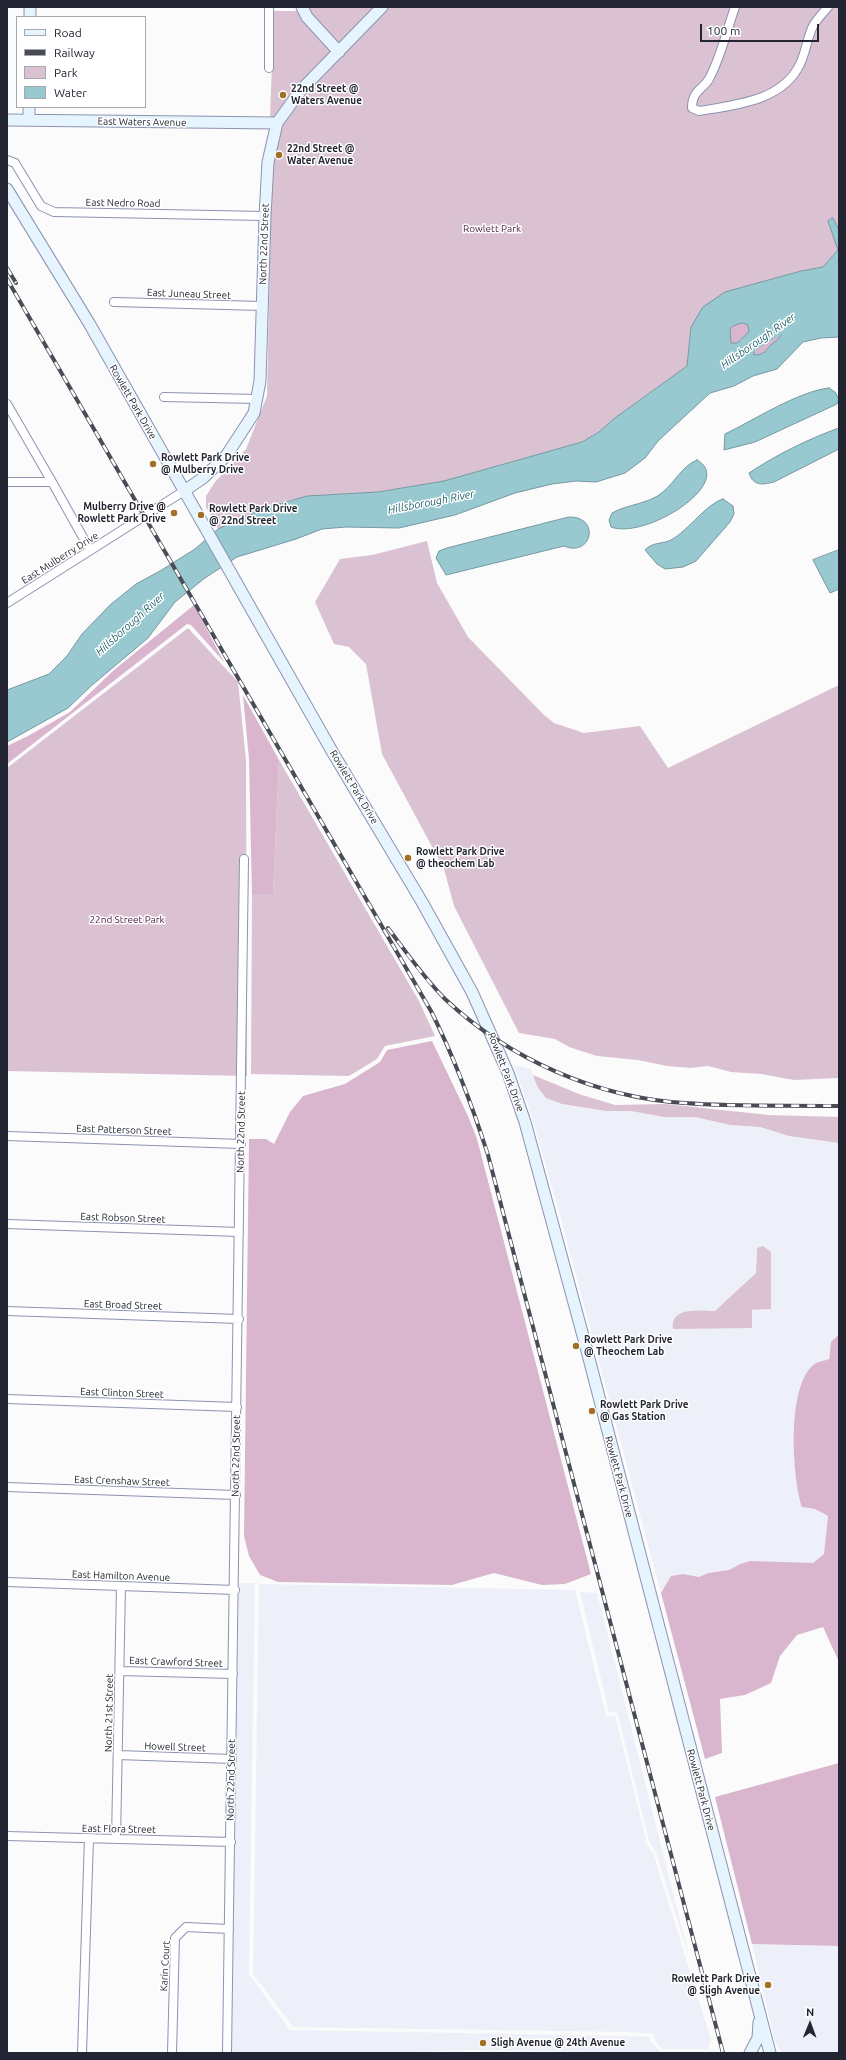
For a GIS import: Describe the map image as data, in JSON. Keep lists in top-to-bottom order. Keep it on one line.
{"streets":{"street":["East Waters Avenue","East Nedro Road","North 22nd Street","East Juneau Street","Rowlett Park Drive","East Mulberry Drive","East Patterson Street","East Robson Street","East Broad Street","East Clinton Street","East Crenshaw Street","East Hamilton Avenue","East Crawford Street","North 21st Street","Howell Street","East Flora Street","Karin Court"]},"crossings":[["East Waters Avenue","North 22nd Street"],["East Nedro Road","North 22nd Street"],["North 22nd Street","East Juneau Street"],["North 22nd Street","Rowlett Park Drive"],["North 22nd Street","East Mulberry Drive"],["North 22nd Street","East Patterson Street"],["North 22nd Street","East Robson Street"],["North 22nd Street","East Broad Street"],["North 22nd Street","East Clinton Street"],["North 22nd Street","East Crenshaw Street"],["North 22nd Street","East Hamilton Avenue"],["North 22nd Street","East Crawford Street"],["North 22nd Street","Howell Street"],["North 22nd Street","East Flora Street"],["North 22nd Street","Karin Court"],["Rowlett Park Drive","East Mulberry Drive"],["East Hamilton Avenue","North 21st Street"],["East Crawford Street","North 21st Street"],["North 21st Street","Howell Street"],["North 21st Street","East Flora Street"]],"water":["Hillsborough River"],"parks":["Rowlett Park","22nd Street Park"],"places":["22nd Street @ Waters Avenue","22nd Street @ Water Avenue","Rowlett Park Drive @ Mulberry Drive","Mulberry Drive @ Rowlett Park Drive","Rowlett Park Drive @ 22nd Street","Rowlett Park Drive @ theochem Lab","Rowlett Park Drive @ Theochem Lab","Rowlett Park Drive @ Gas Station","Rowlett Park Drive @ Sligh Avenue","Sligh Avenue @ 24th Avenue"],"legend":["Road","Railway","Park","Water"],"scale_bar":"100 m","north":"top"}
